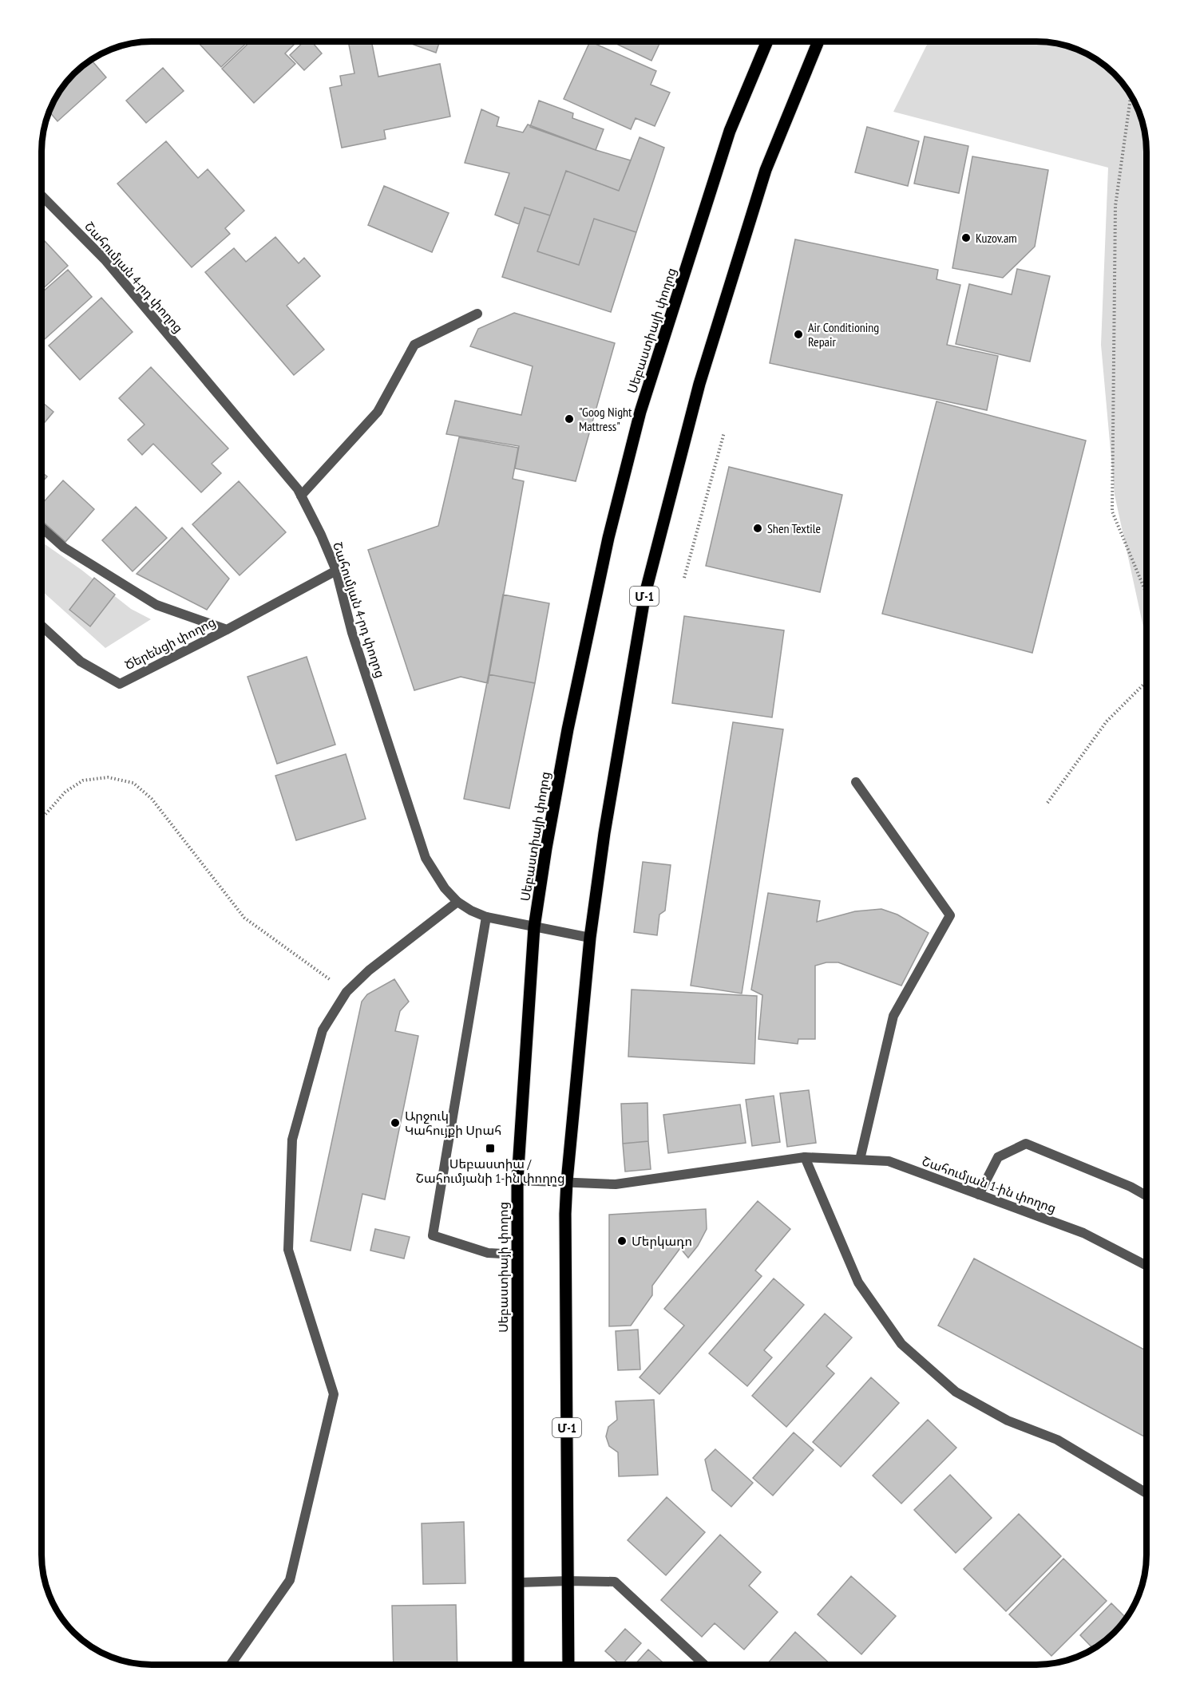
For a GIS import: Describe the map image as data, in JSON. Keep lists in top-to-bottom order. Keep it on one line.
{"streets":{"main road":["Սեբաստիայի փողոց","Մ-1"],"street":["Շահումյան 4-րդ փողոց","Ծերենցի փողոց","Շահումյան 1-ին փողոց"]},"crossings":[["Շահումյան 4-րդ փողոց","Սեբաստիայի փողոց"],["Շահումյան 4-րդ փողոց","Մ-1"],["Շահումյան 4-րդ փողոց","Ծերենցի փողոց"],["Սեբաստիայի փողոց","Շահումյան 1-ին փողոց"],["Մ-1","Շահումյան 1-ին փողոց"]],"places":{"other":["Kuzov.am","Air Conditioning Repair","\"Goog Night Mattress\"","Shen Textile","Արջուկ Կահույքի Սրահ","Մերկադո"],"transit":["Սեբաստիա / Շահումյանի 1-ին փողոց"]}}
